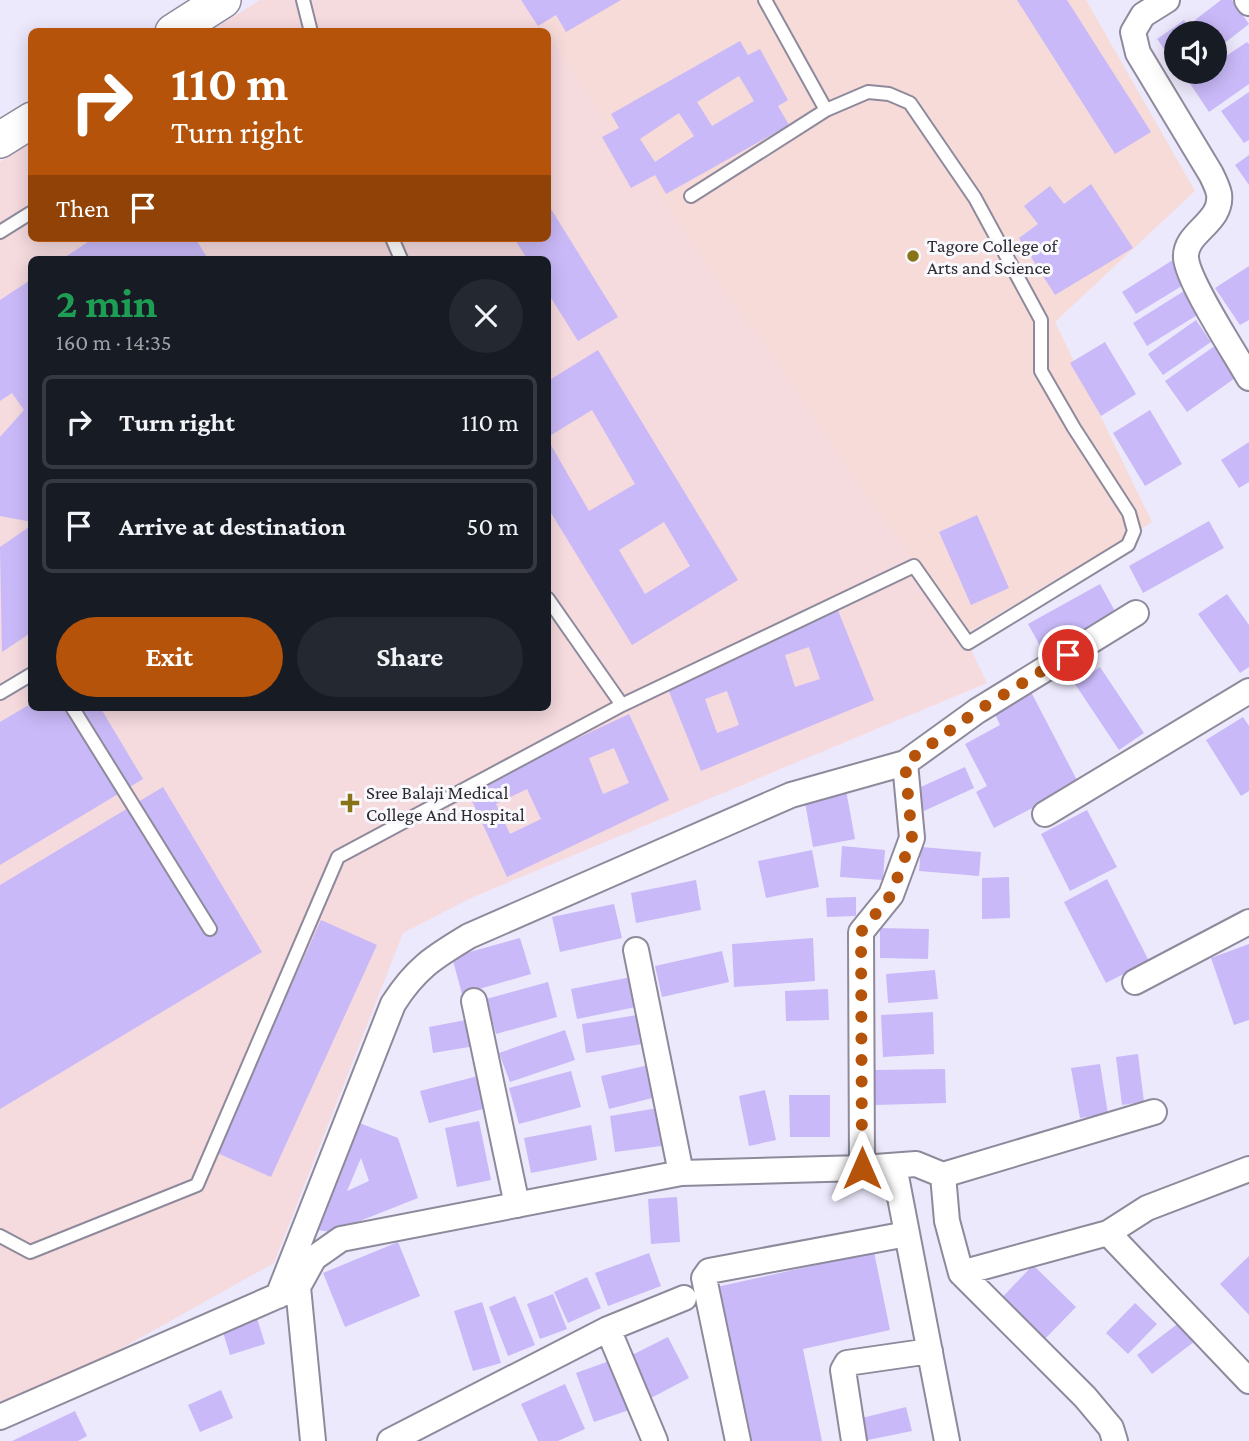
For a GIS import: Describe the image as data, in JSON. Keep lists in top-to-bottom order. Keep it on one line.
{"places":{"other":["Tagore College of Arts and Science"],"health":["Sree Balaji Medical College And Hospital"]},"page":{"turn":["110 m","Turn right"],"then":"Then","heading":["2 min","160 m · 14:35"],"list":[{"name":"Turn right","value":"110 m"},{"name":"Arrive at destination","value":"50 m"}],"buttons":["Exit","Share"]}}
